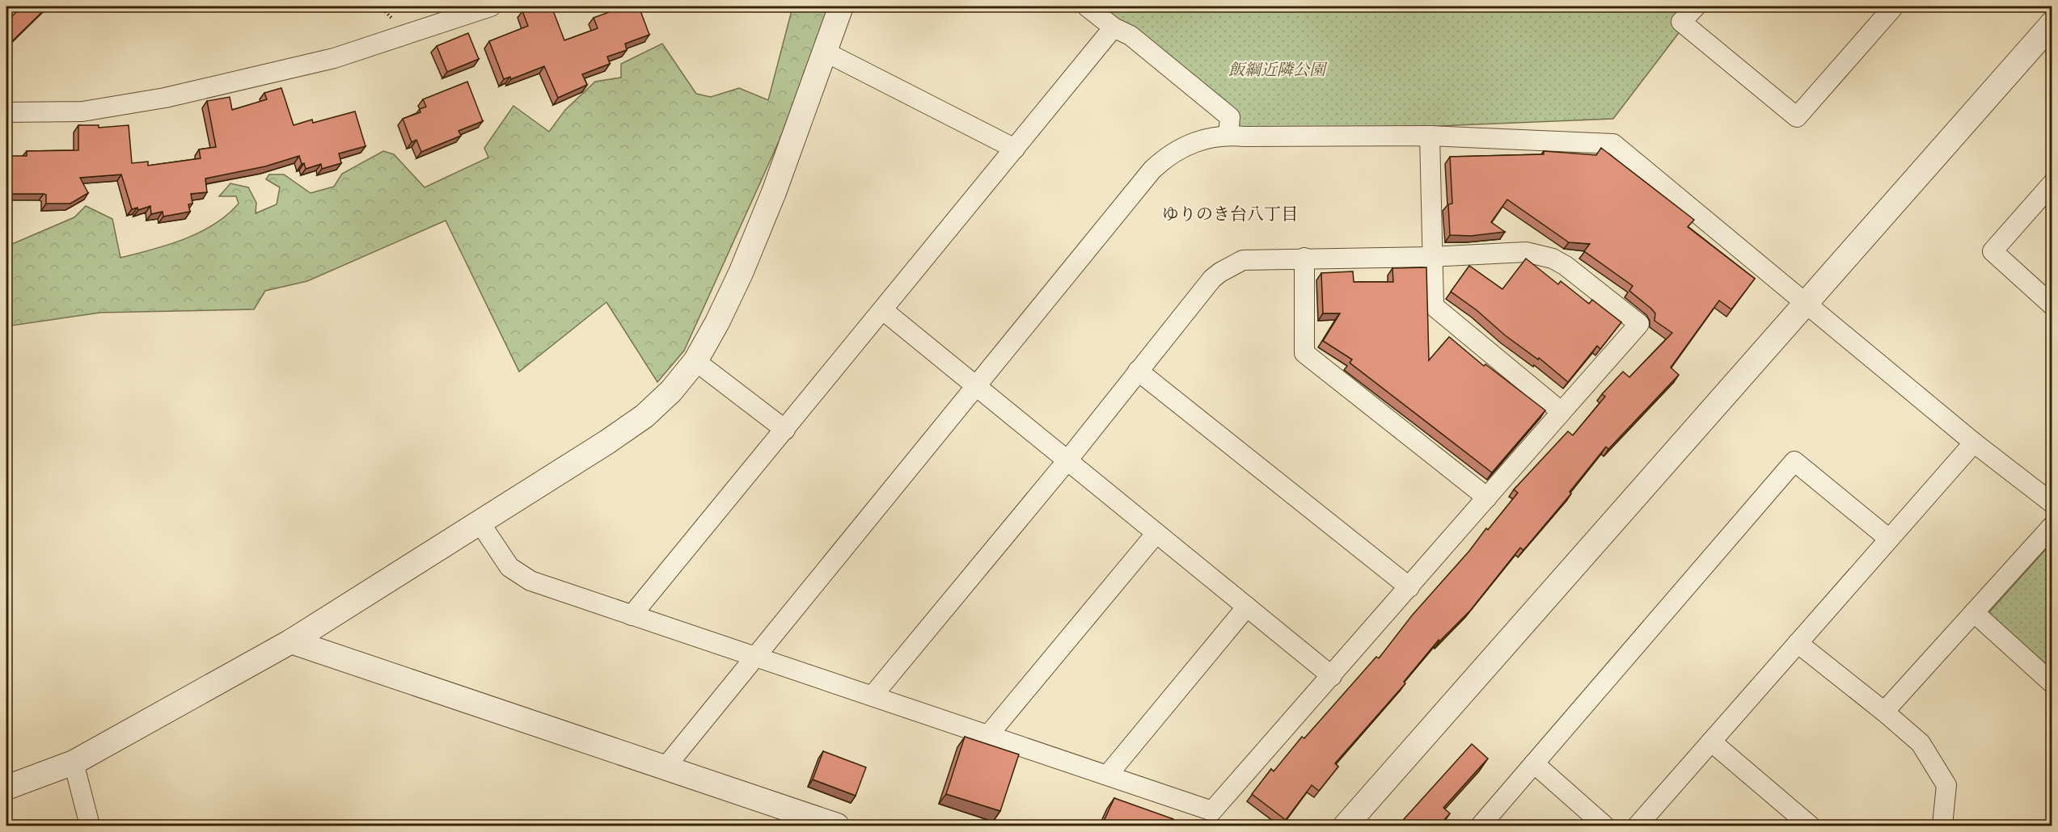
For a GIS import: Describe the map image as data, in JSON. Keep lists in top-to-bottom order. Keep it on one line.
{"districts":["ゆりのき台八丁目"],"parks":["飯綱近隣公園"]}
